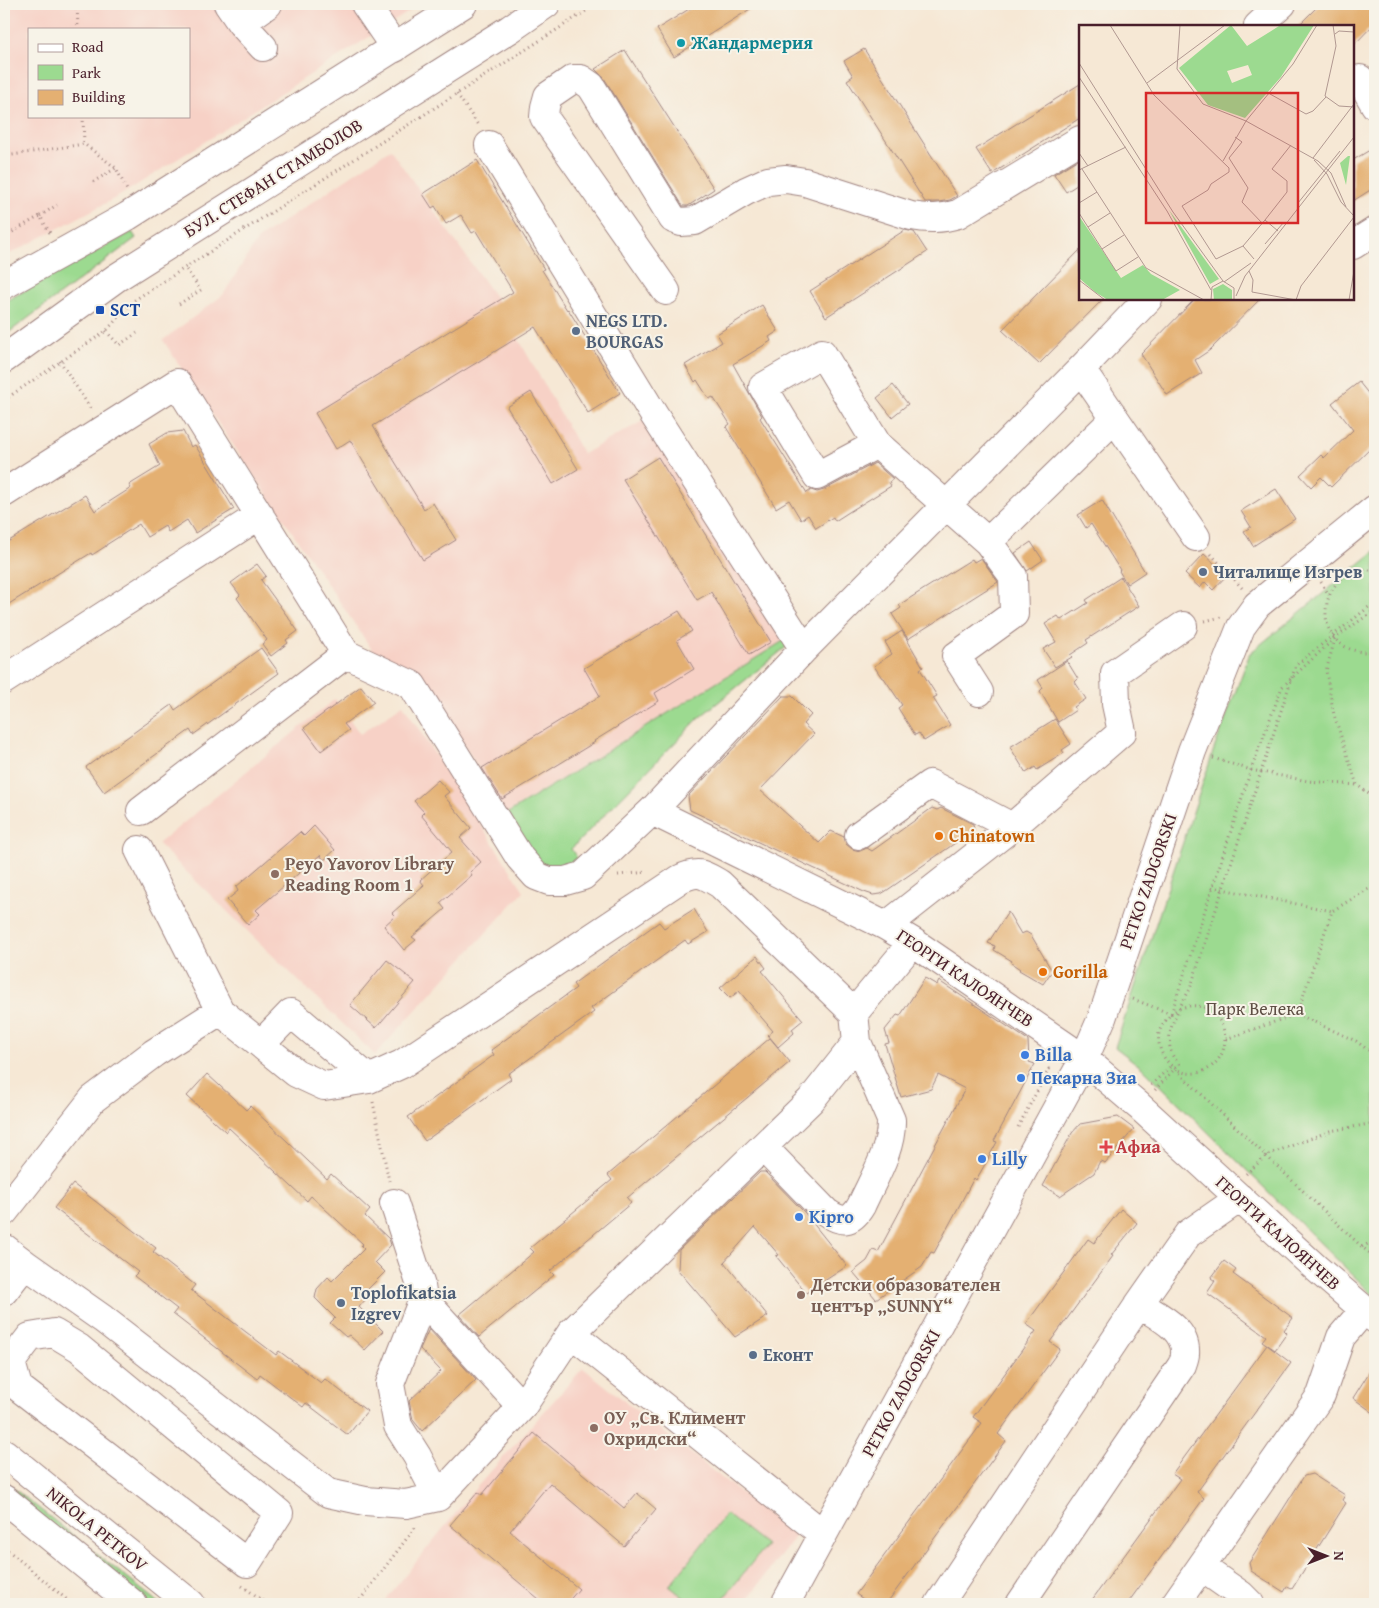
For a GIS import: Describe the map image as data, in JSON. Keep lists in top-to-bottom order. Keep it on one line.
{"streets":{"street":["БУЛ. СТЕФАН СТАМБОЛОВ","PETKO ZADGORSKI","ГЕОРГИ КАЛОЯНЧЕВ","NIKOLA PETKOV"]},"crossings":[["PETKO ZADGORSKI","ГЕОРГИ КАЛОЯНЧЕВ"]],"parks":["Парк Велека"],"places":{"other":["Жандармерия","NEGS LTD. BOURGAS","Читалище Изгрев","Chinatown","Peyo Yavorov Library Reading Room 1","Gorilla","Billa","Пекарна Зиа","Lilly","Kipro","Детски образователен център „SUNNY“","Toplofikatsia Izgrev","Еконт","ОУ „Св. Климент Охридски“"],"transit":["SCT"],"health":["Афиа"]},"legend":["Road","Park","Building"],"north":"right"}
